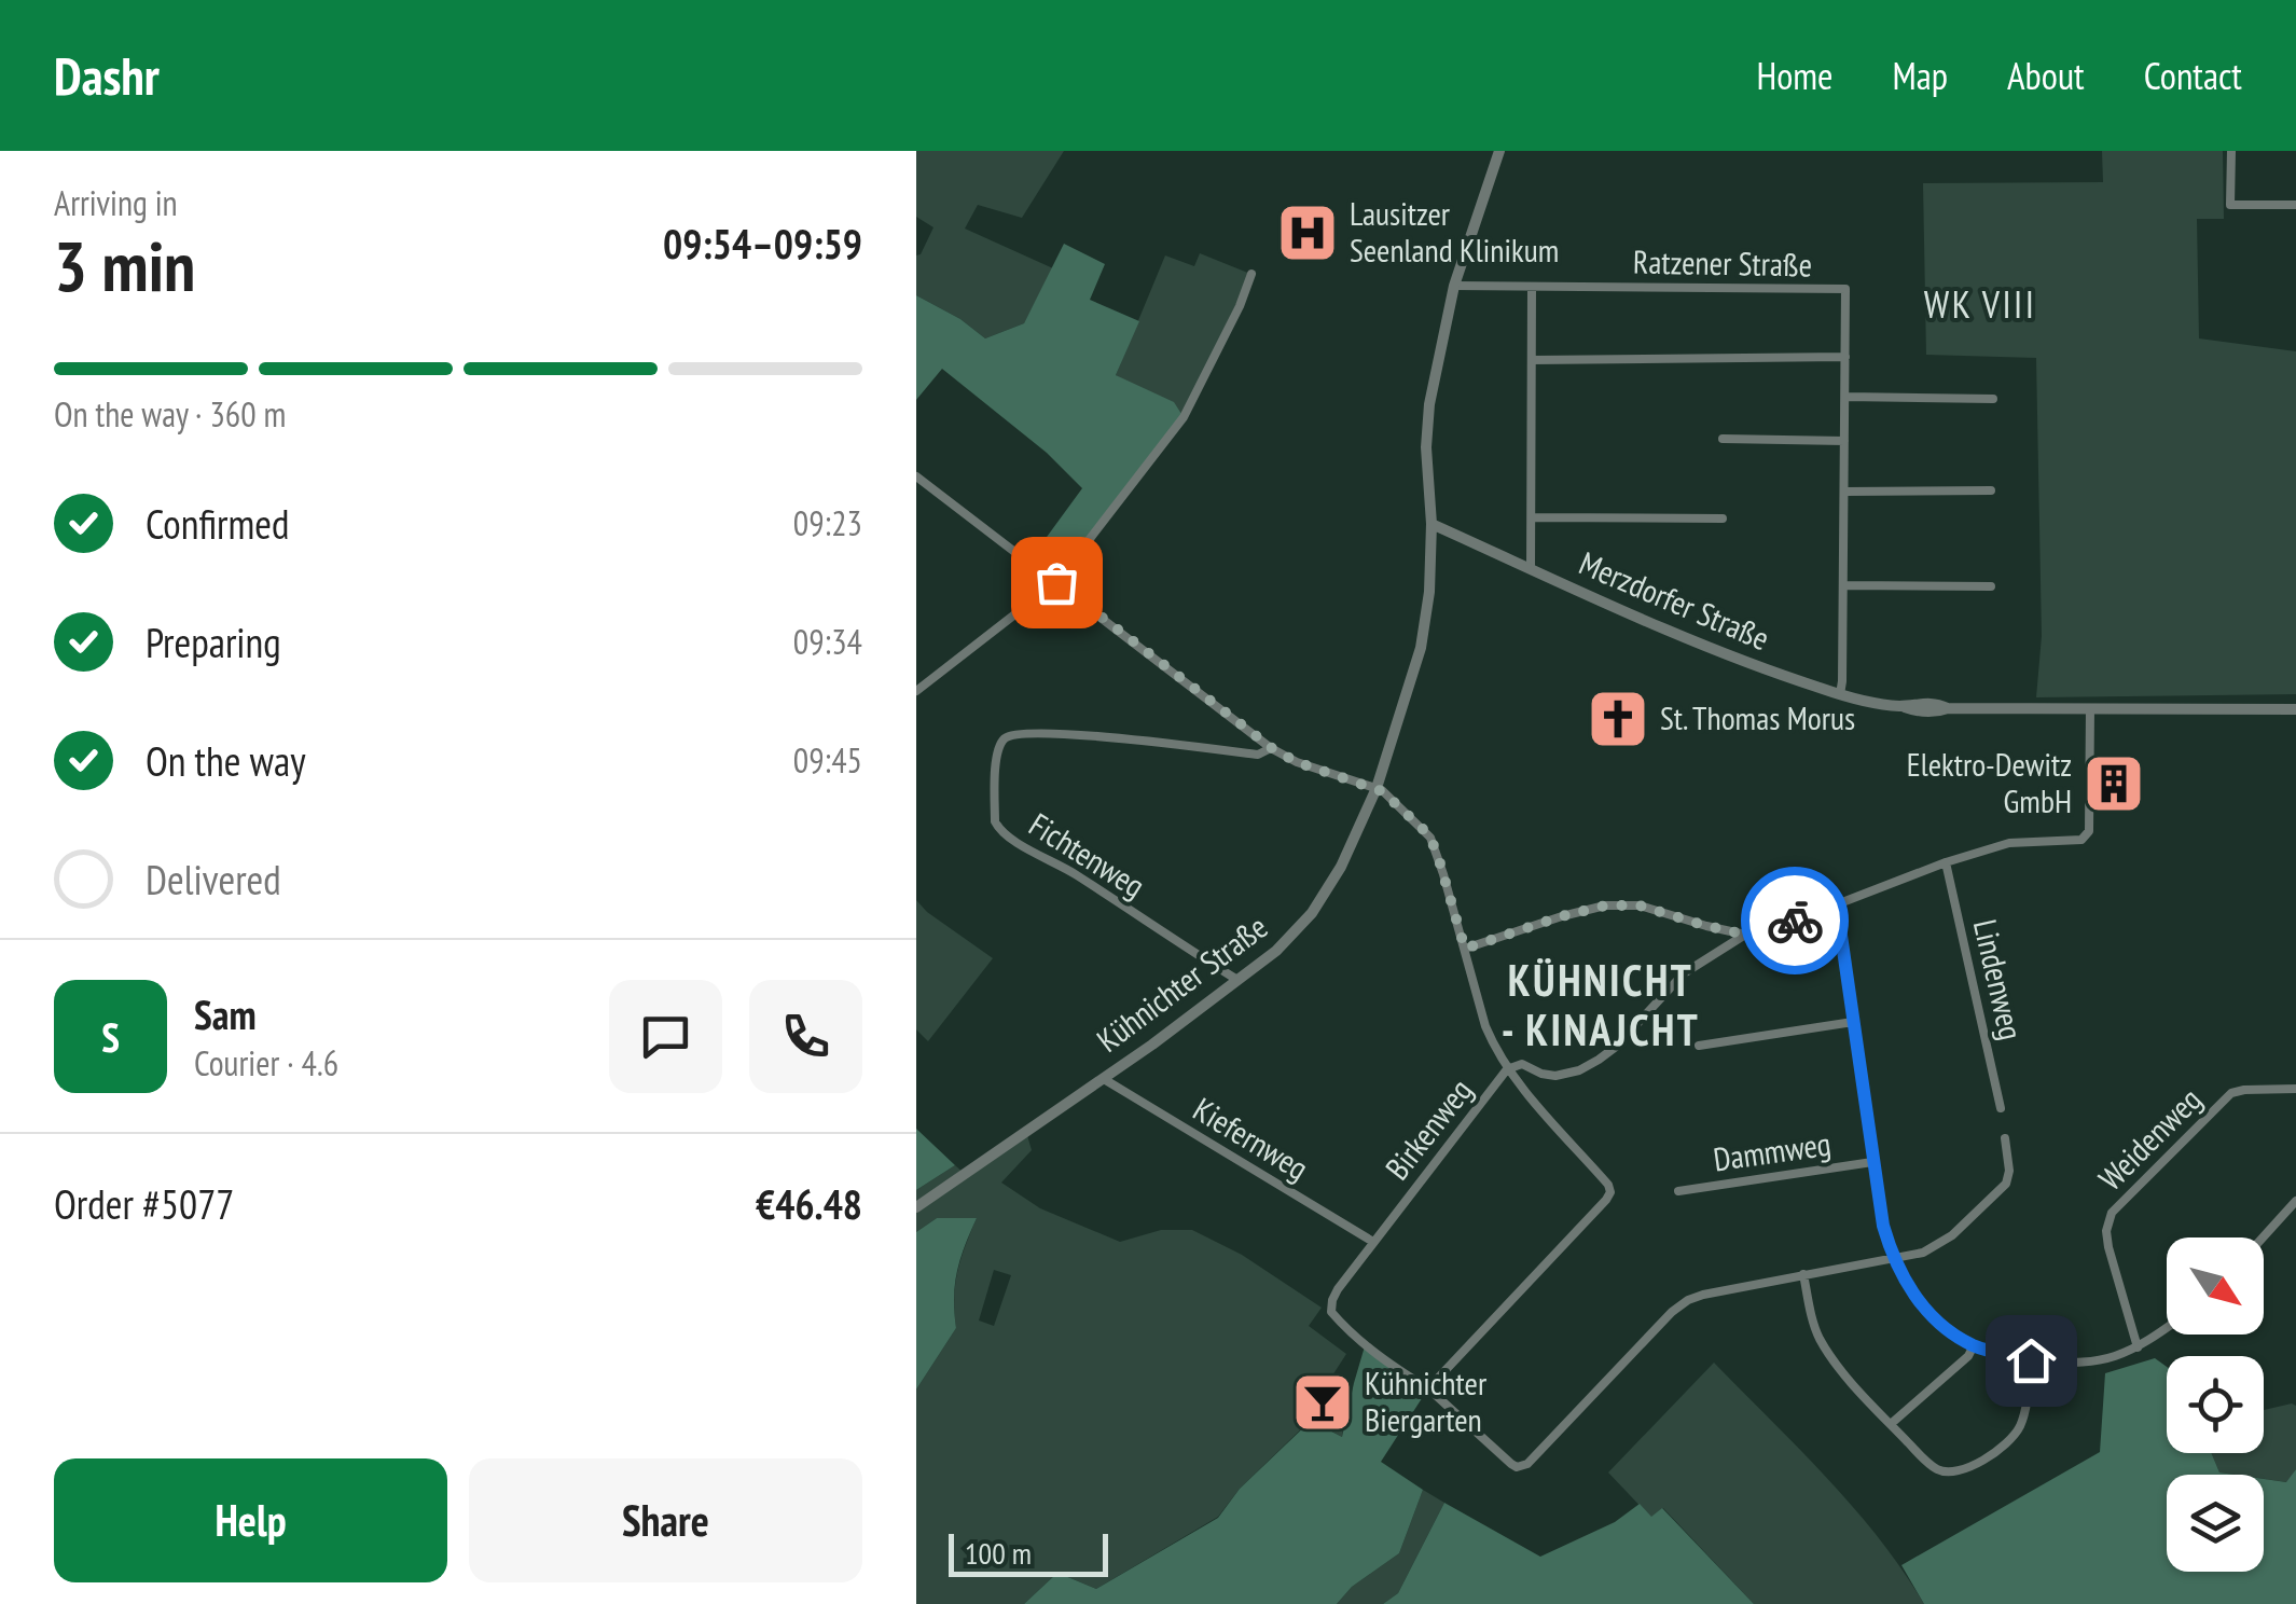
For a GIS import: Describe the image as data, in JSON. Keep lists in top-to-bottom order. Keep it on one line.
{"streets":{"street":["Ratzener Straße","Merzdorfer Straße","Fichtenweg","Lindenweg","Kühnichter Straße","Birkenweg","Kiefernweg","Weidenweg","Dammweg"]},"crossings":[["Ratzener Straße","Merzdorfer Straße"],["Ratzener Straße","Kühnichter Straße"],["Merzdorfer Straße","Kühnichter Straße"],["Fichtenweg","Kühnichter Straße"],["Kühnichter Straße","Kiefernweg"],["Birkenweg","Kiefernweg"]],"districts":["WK VIII","KÜHNICHT - KINAJCHT"],"places":{"hospital":["Lausitzer Seenland Klinikum"],"church":["St. Thomas Morus"],"building":["Elektro-Dewitz GmbH"],"bar":["Kühnichter Biergarten"]},"scale_bar":"100 m","north":"bottom right","page":{"header":"Dashr","nav":["Home","Map","About","Contact"],"heading":["3 min","Arriving in","09:54–09:59"],"panel":["Sam","Courier · 4.6","Order #5077","€46.48"],"bar":"On the way · 360 m","list":[["Confirmed","09:23"],["Preparing","09:34"],["On the way","09:45"],"Delivered"],"round":"S","buttons":["Help","Share"],"scale":"100 m"}}
